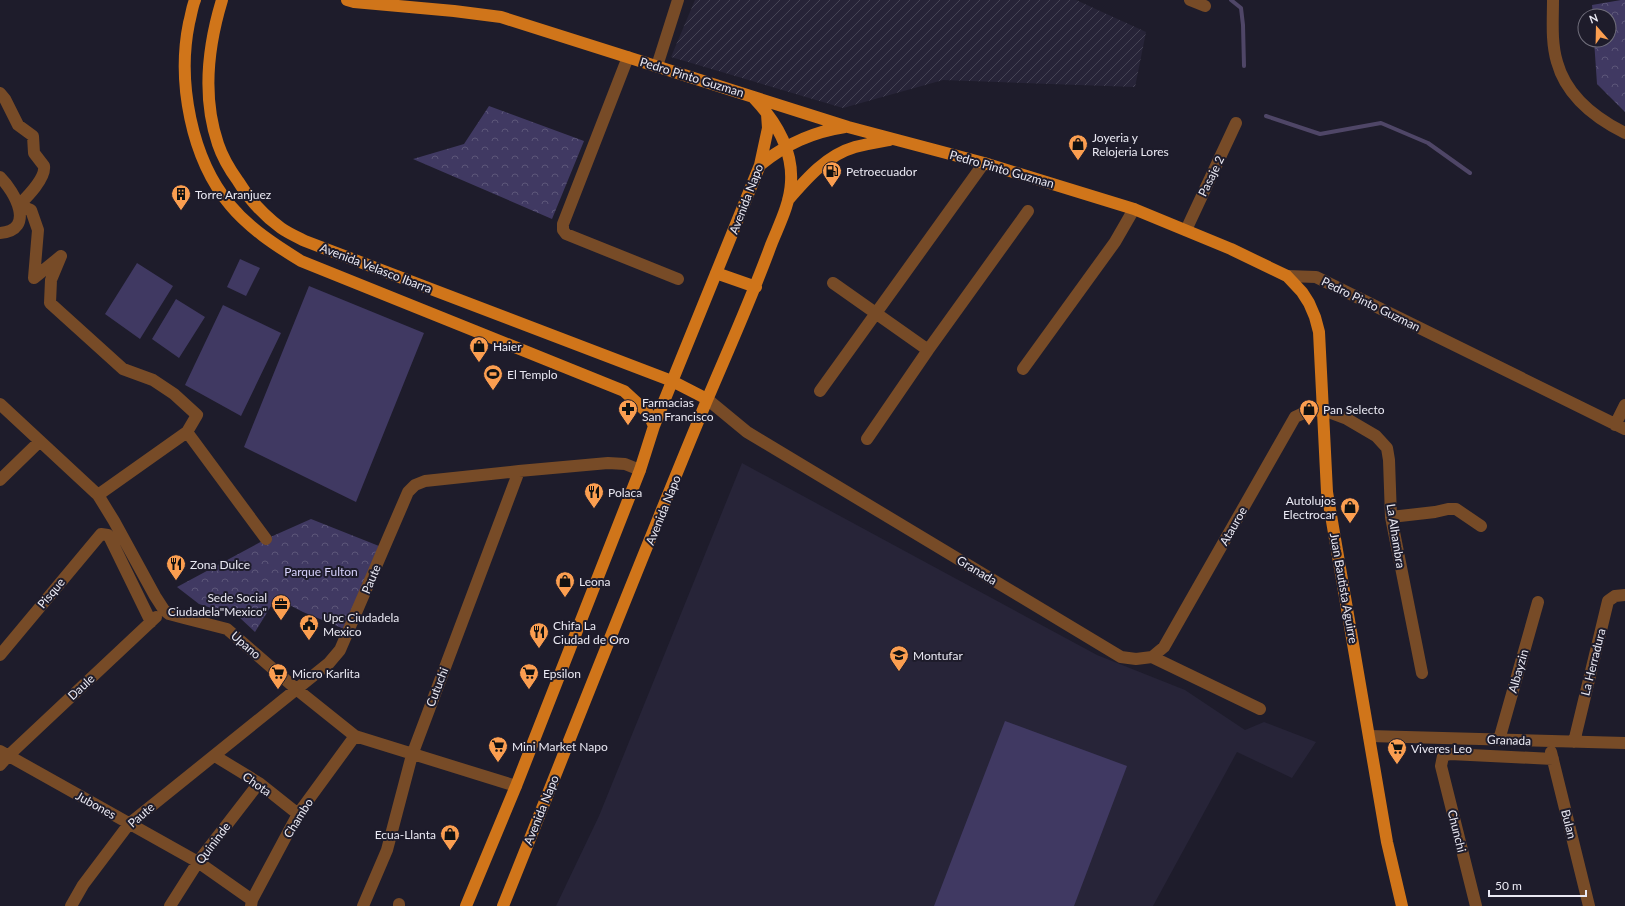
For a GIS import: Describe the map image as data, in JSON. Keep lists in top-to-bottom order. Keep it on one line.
{"streets":{"main road":["Pedro Pinto Guzman","Avenida Napo","Avenida Velasco Ibarra","Juan Bautista Aguirre"],"street":["Pasaje 2","Atauroe","La Alhambra","Granada","Paute","Pisque","Upano","La Herradura","Albayzin","Daule","Cutuchi","Chota","Jubones","Chambo","Bulan","Chunchi","Quininde"]},"crossings":[["Pedro Pinto Guzman","Pasaje 2"],["Pedro Pinto Guzman","Avenida Napo"],["Pedro Pinto Guzman","Juan Bautista Aguirre"],["Avenida Napo","Avenida Velasco Ibarra"],["Avenida Napo","Granada"],["Avenida Napo","Paute"],["Avenida Napo","Upano"],["Avenida Velasco Ibarra","Granada"],["Atauroe","La Alhambra"],["Atauroe","Granada"],["Atauroe","Juan Bautista Aguirre"],["La Alhambra","Juan Bautista Aguirre"],["Granada","Juan Bautista Aguirre"],["Granada","La Herradura"],["Granada","Albayzin"],["Granada","Bulan"],["Paute","Upano"],["Paute","Cutuchi"],["Paute","Chota"],["Paute","Jubones"],["Pisque","Daule"],["Upano","Daule"],["Upano","Cutuchi"],["Upano","Chambo"],["Daule","Jubones"],["Chota","Chambo"],["Chota","Quininde"],["Jubones","Chambo"],["Jubones","Quininde"],["Bulan","Chunchi"]],"parks":["Parque Fulton"],"places":{"shop":["Joyeria y Relojeria Lores","Haier","Pan Selecto","Autolujos Electrocar","Leona","Ecua-Llanta"],"fuel station":["Petroecuador"],"building":["Torre Aranjuez"],"sports":["El Templo"],"pharmacy":["Farmacias San Francisco"],"restaurant":["Polaca","Zona Dulce","Chifa La Ciudad de Oro"],"office":["Sede Social Ciudadela\"Mexico\""],"public building":["Upc Ciudadela Mexico"],"school or university":["Montufar"],"supermarket":["Micro Karlita","Epsilon","Mini Market Napo","Viveres Leo"]},"scale_bar":"50 m","north":"top"}
